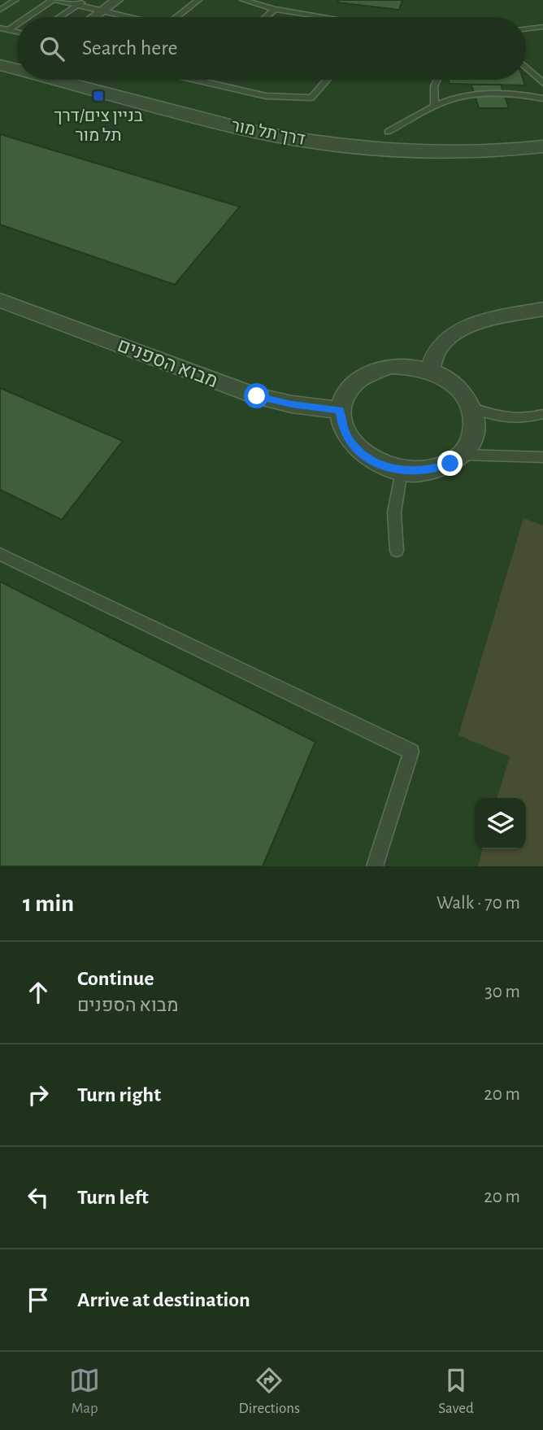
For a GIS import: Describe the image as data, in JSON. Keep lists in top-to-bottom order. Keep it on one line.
{"streets":{"street":["דרך תל מור","מבוא הספנים"]},"places":{"transit":["בניין צים/דרך תל מור"]},"page":{"search":"Search here","heading":["1 min","Walk · 70 m"],"list":[["Continue","מבוא הספנים","30 m"],["Turn right","20 m"],["Turn left","20 m"],"Arrive at destination"],"nav":["Map","Directions","Saved"]}}
